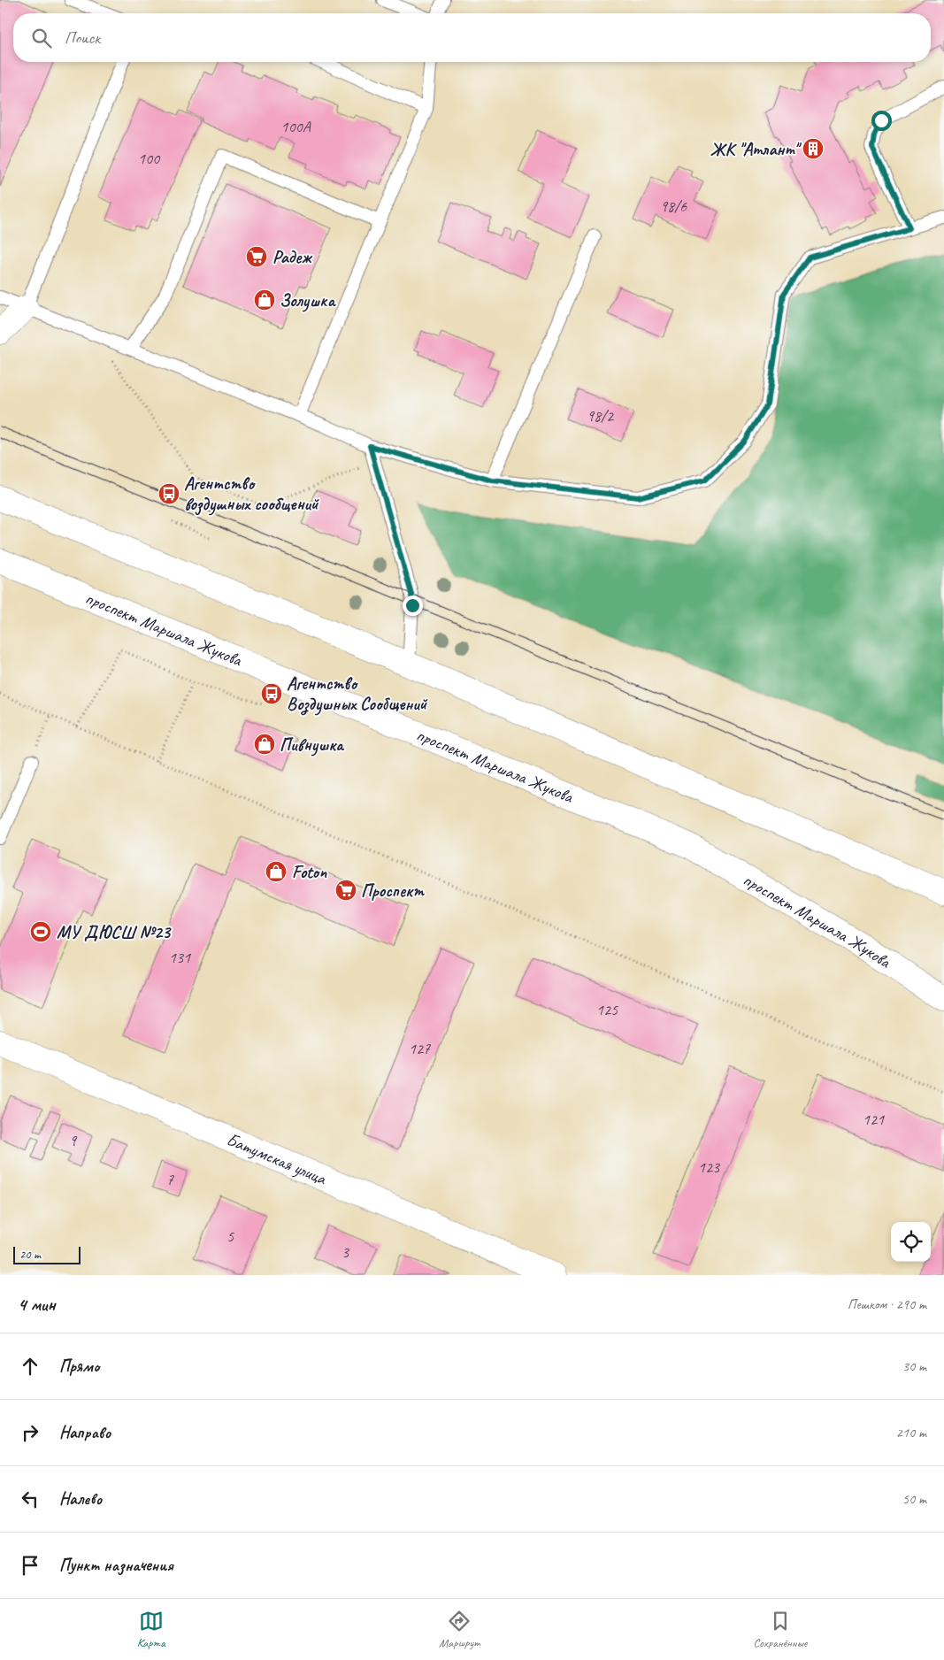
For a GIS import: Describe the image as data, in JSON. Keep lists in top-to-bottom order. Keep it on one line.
{"streets":{"main road":["проспект Маршала Жукова","Батумская улица"]},"places":{"building":["ЖК \"Атлант\""],"supermarket":["Радеж","Проспект"],"shop":["Золушка","Пивнушка","Foton"],"bus stop":["Агентство воздушных сообщений","Агентство Воздушных Сообщений"],"sports":["МУ ДЮСШ №23"]},"house_numbers":["100А","100","98/6","98/2","131","125","127","121","9","123","7","5","3"],"scale_bar":"20 m","page":{"search":"Поиск","scale":"20 m","heading":["4 мин","Пешком · 290 m"],"list":[["Прямо","30 m"],["Направо","210 m"],["Налево","50 m"],"Пункт назначения"],"nav":["Карта","Маршрут","Сохранённые"]}}
